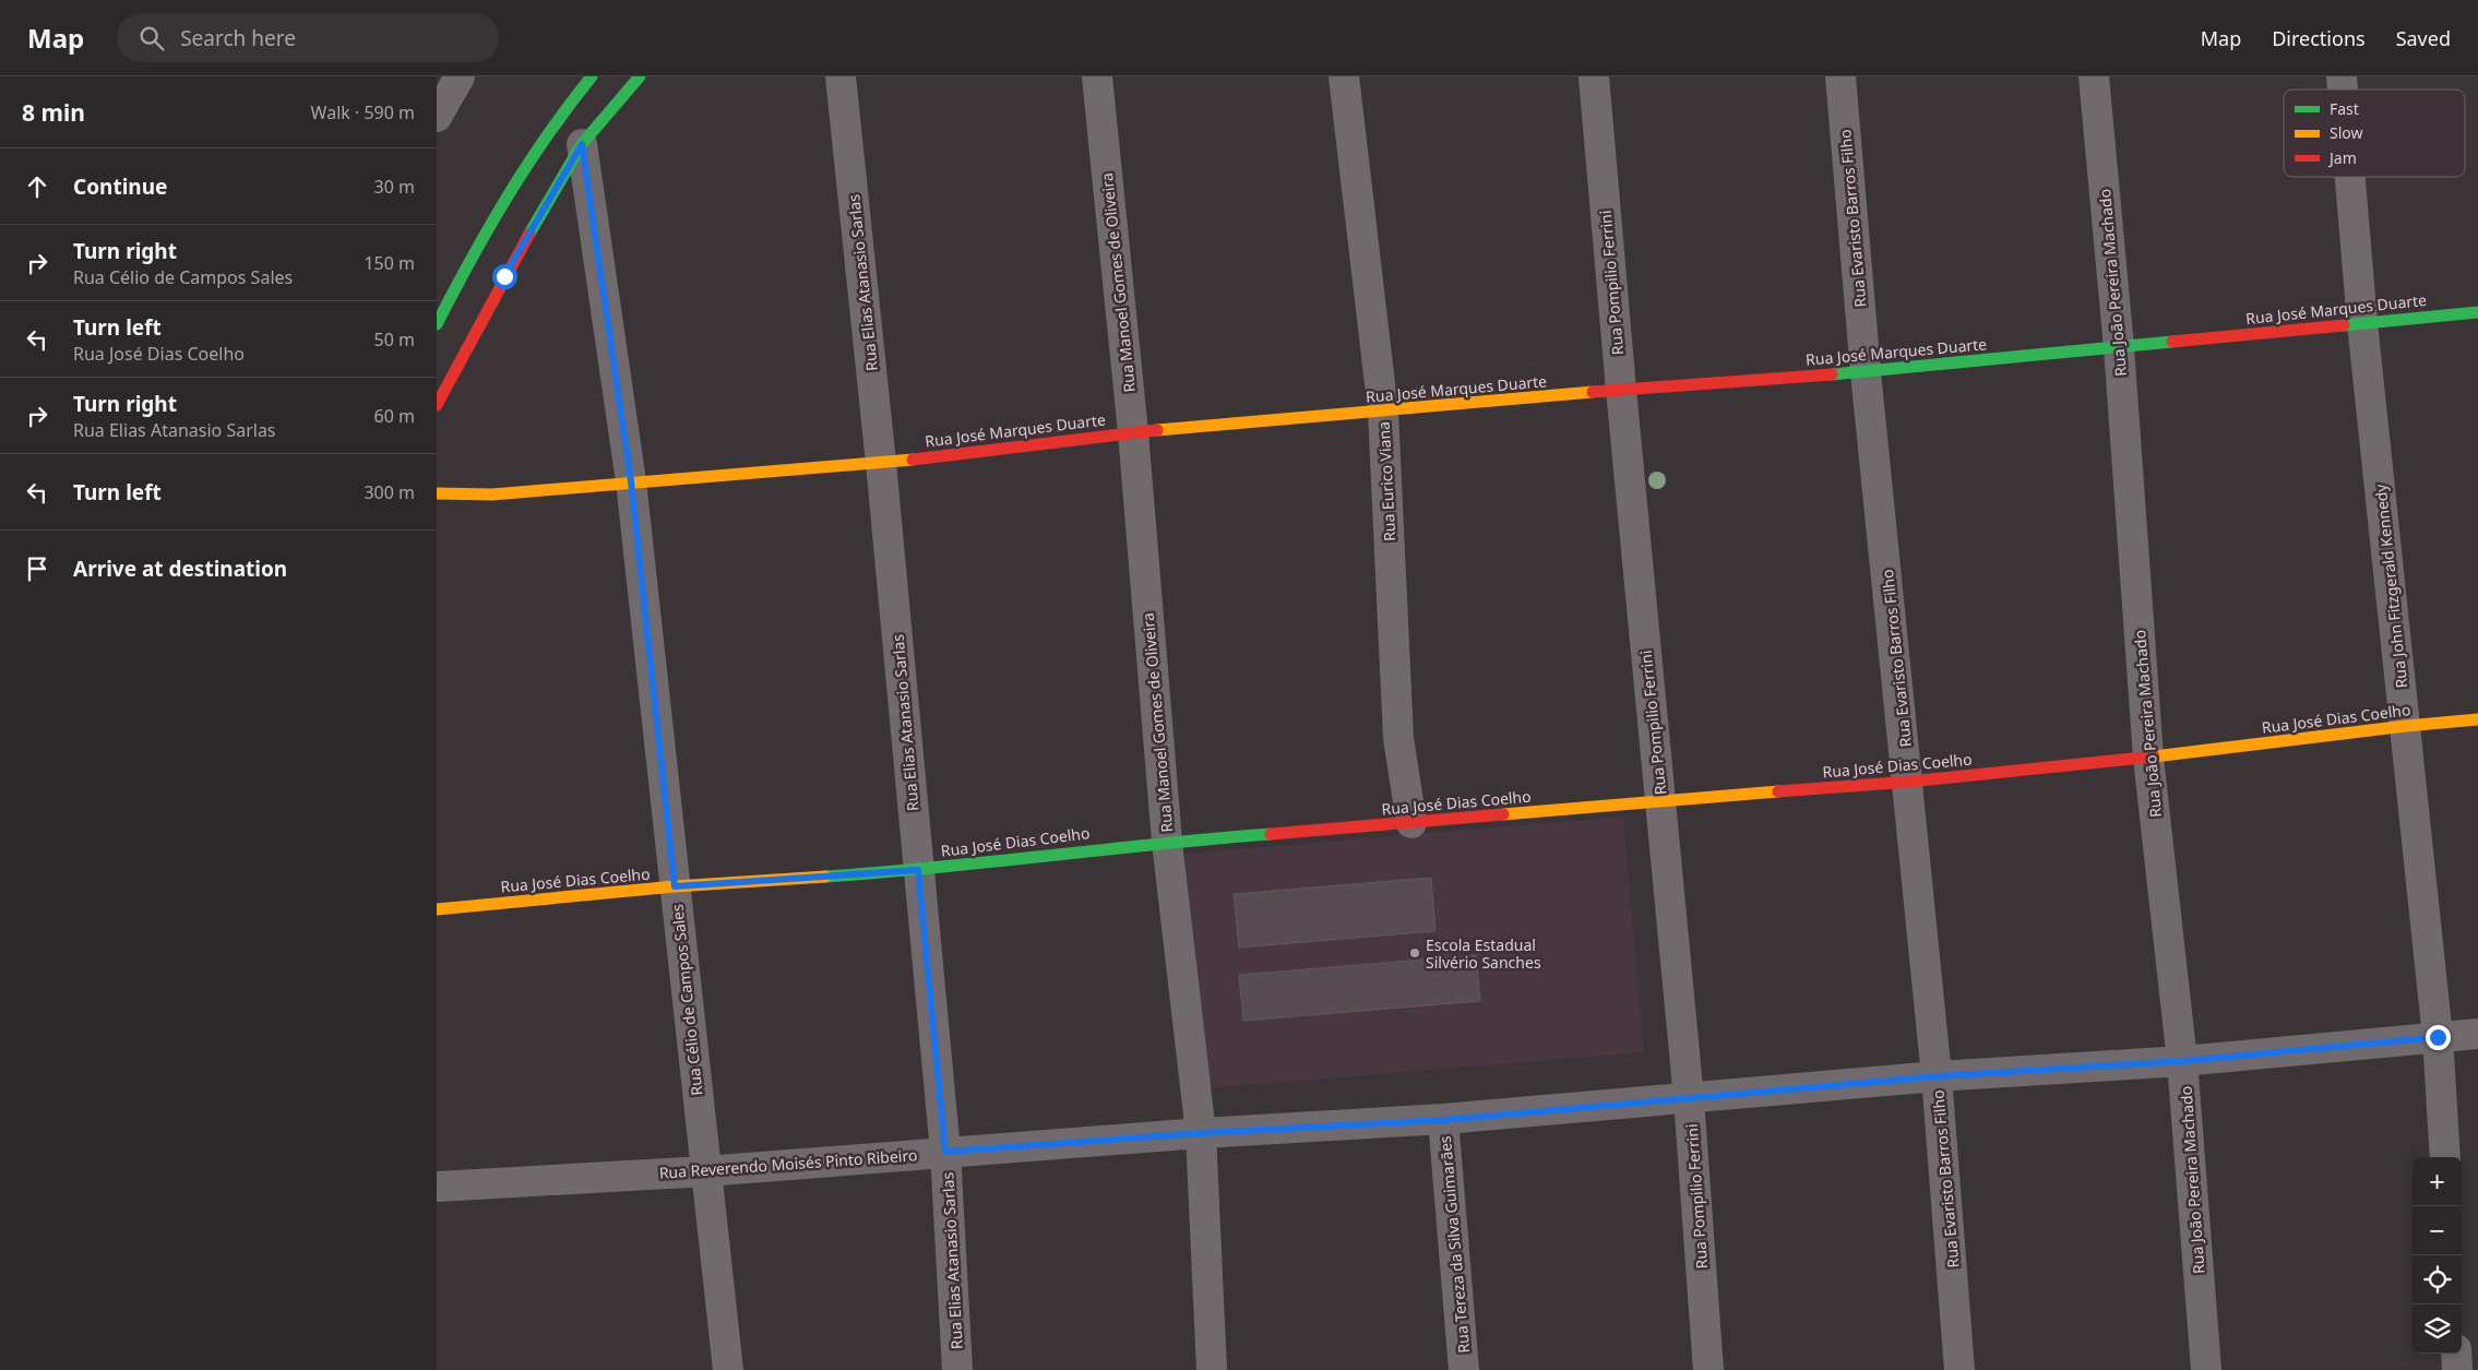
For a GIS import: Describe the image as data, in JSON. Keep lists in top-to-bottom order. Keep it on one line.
{"streets":{"street":["Rua Evaristo Barros Filho","Rua Elias Atanasio Sarlas","Rua Manoel Gomes de Oliveira","Rua Pompilio Ferrini","Rua João Pereira Machado","Rua José Marques Duarte","Rua Eurico Viana","Rua John Fitzgerald Kennedy","Rua José Dias Coelho","Rua Célio de Campos Sales","Rua Reverendo Moisés Pinto Ribeiro","Rua Tereza da Silva Guimarães"]},"crossings":[["Rua Evaristo Barros Filho","Rua José Marques Duarte"],["Rua Evaristo Barros Filho","Rua José Dias Coelho"],["Rua Evaristo Barros Filho","Rua Reverendo Moisés Pinto Ribeiro"],["Rua Elias Atanasio Sarlas","Rua José Marques Duarte"],["Rua Elias Atanasio Sarlas","Rua José Dias Coelho"],["Rua Elias Atanasio Sarlas","Rua Reverendo Moisés Pinto Ribeiro"],["Rua Manoel Gomes de Oliveira","Rua José Marques Duarte"],["Rua Manoel Gomes de Oliveira","Rua José Dias Coelho"],["Rua Manoel Gomes de Oliveira","Rua Reverendo Moisés Pinto Ribeiro"],["Rua Pompilio Ferrini","Rua José Marques Duarte"],["Rua Pompilio Ferrini","Rua José Dias Coelho"],["Rua Pompilio Ferrini","Rua Reverendo Moisés Pinto Ribeiro"],["Rua João Pereira Machado","Rua José Marques Duarte"],["Rua João Pereira Machado","Rua José Dias Coelho"],["Rua João Pereira Machado","Rua Reverendo Moisés Pinto Ribeiro"],["Rua José Marques Duarte","Rua Eurico Viana"],["Rua José Marques Duarte","Rua John Fitzgerald Kennedy"],["Rua José Marques Duarte","Rua Célio de Campos Sales"],["Rua Eurico Viana","Rua José Dias Coelho"],["Rua John Fitzgerald Kennedy","Rua José Dias Coelho"],["Rua John Fitzgerald Kennedy","Rua Reverendo Moisés Pinto Ribeiro"],["Rua José Dias Coelho","Rua Célio de Campos Sales"],["Rua Célio de Campos Sales","Rua Reverendo Moisés Pinto Ribeiro"],["Rua Reverendo Moisés Pinto Ribeiro","Rua Tereza da Silva Guimarães"]],"places":["Escola Estadual Silvério Sanches"],"legend":["Fast","Slow","Jam"],"page":{"header":"Map","search":"Search here","nav":["Map","Directions","Saved"],"heading":["8 min","Walk · 590 m"],"list":[["Continue","30 m"],["Turn right","Rua Célio de Campos Sales","150 m"],["Turn left","Rua José Dias Coelho","50 m"],["Turn right","Rua Elias Atanasio Sarlas","60 m"],["Turn left","300 m"],"Arrive at destination"],"map_buttons":["+","−"]}}
